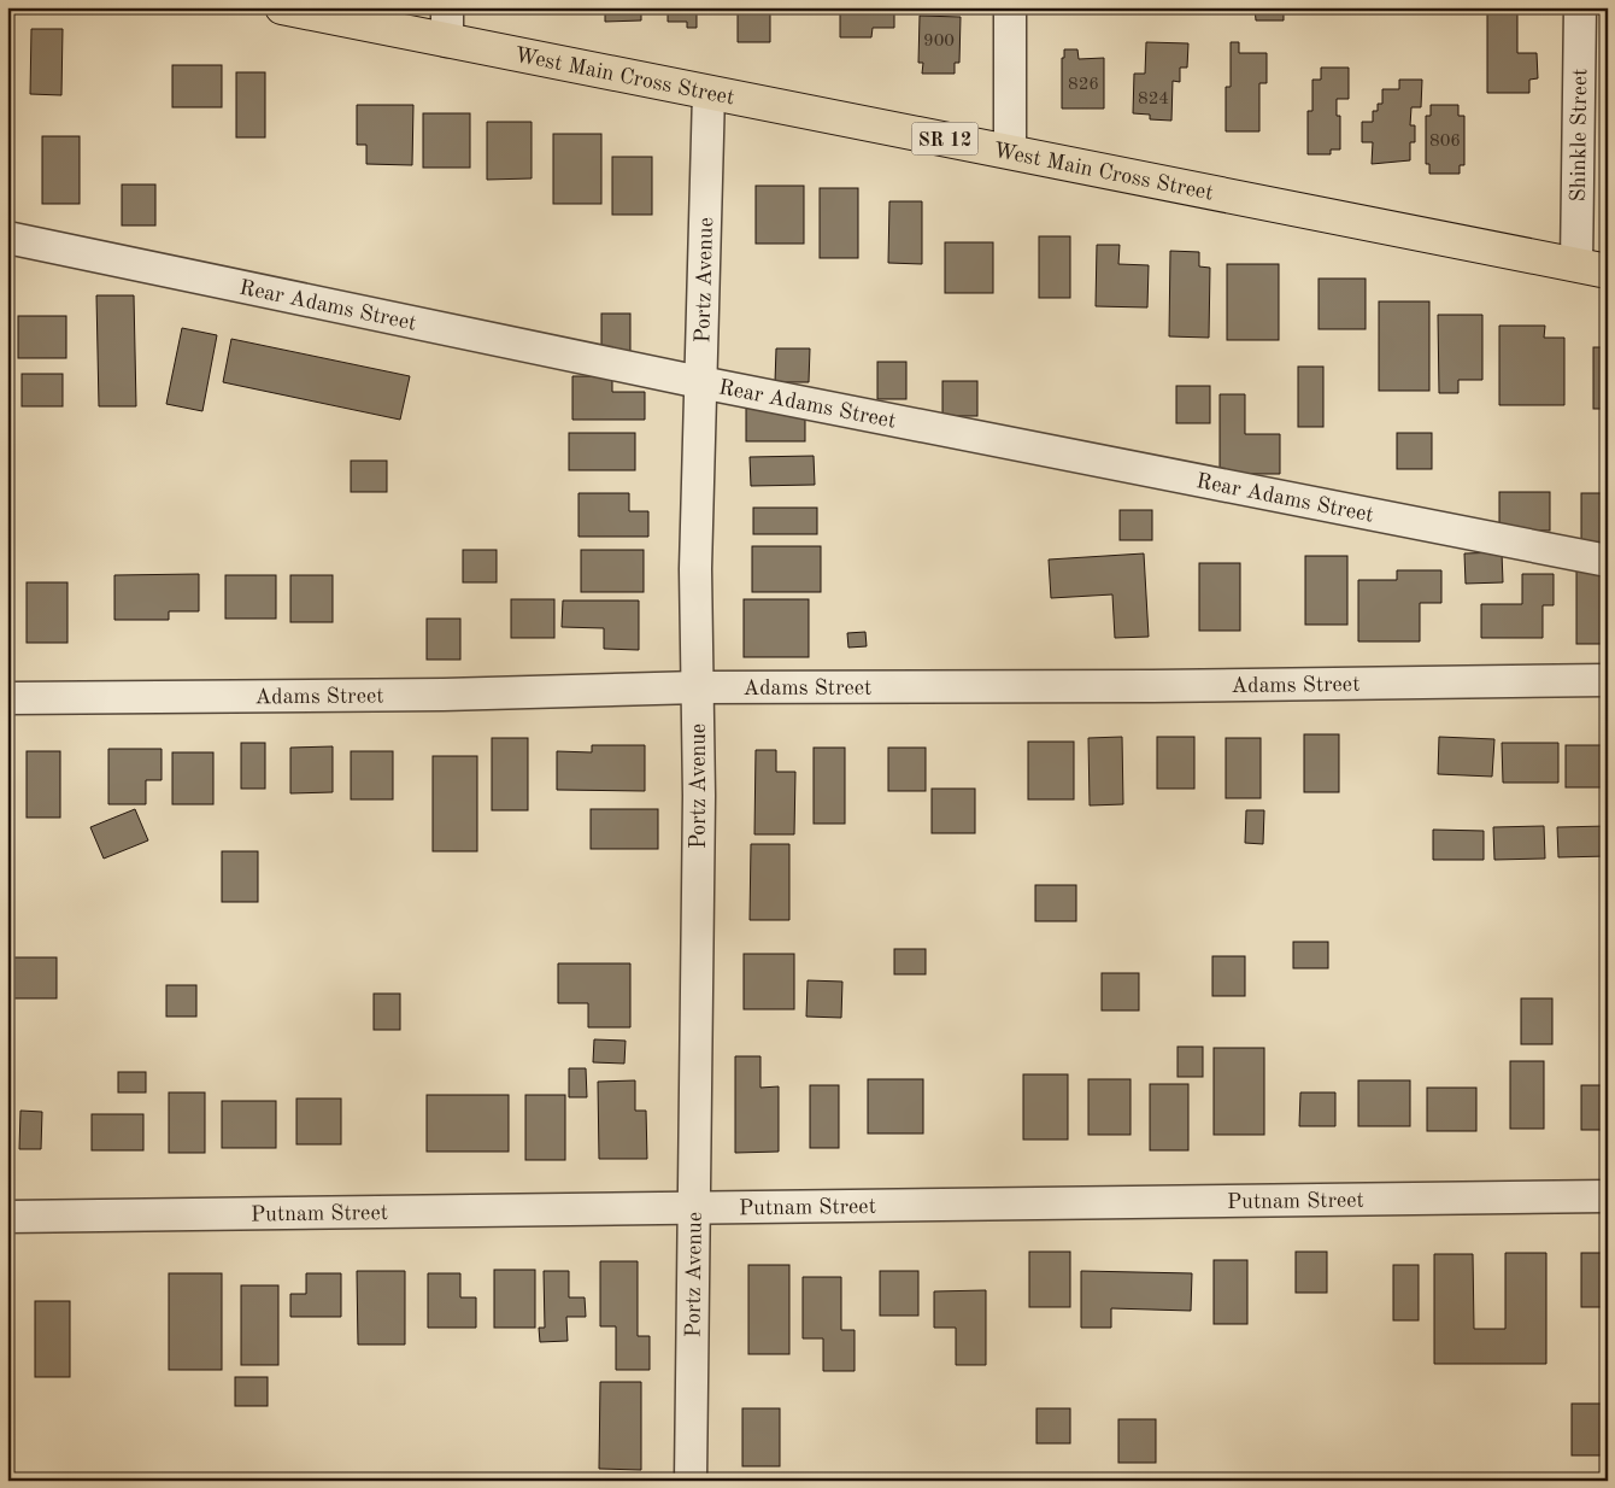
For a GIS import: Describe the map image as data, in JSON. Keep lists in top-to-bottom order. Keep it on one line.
{"streets":{"highway":["West Main Cross Street","SR 12"],"street":["Shinkle Street","Portz Avenue","Rear Adams Street","Adams Street","Putnam Street"]},"crossings":[["West Main Cross Street","Shinkle Street"],["West Main Cross Street","Portz Avenue"],["Portz Avenue","Rear Adams Street"],["Portz Avenue","Adams Street"],["Portz Avenue","Putnam Street"]],"house_numbers":["900","826","824","806"]}
